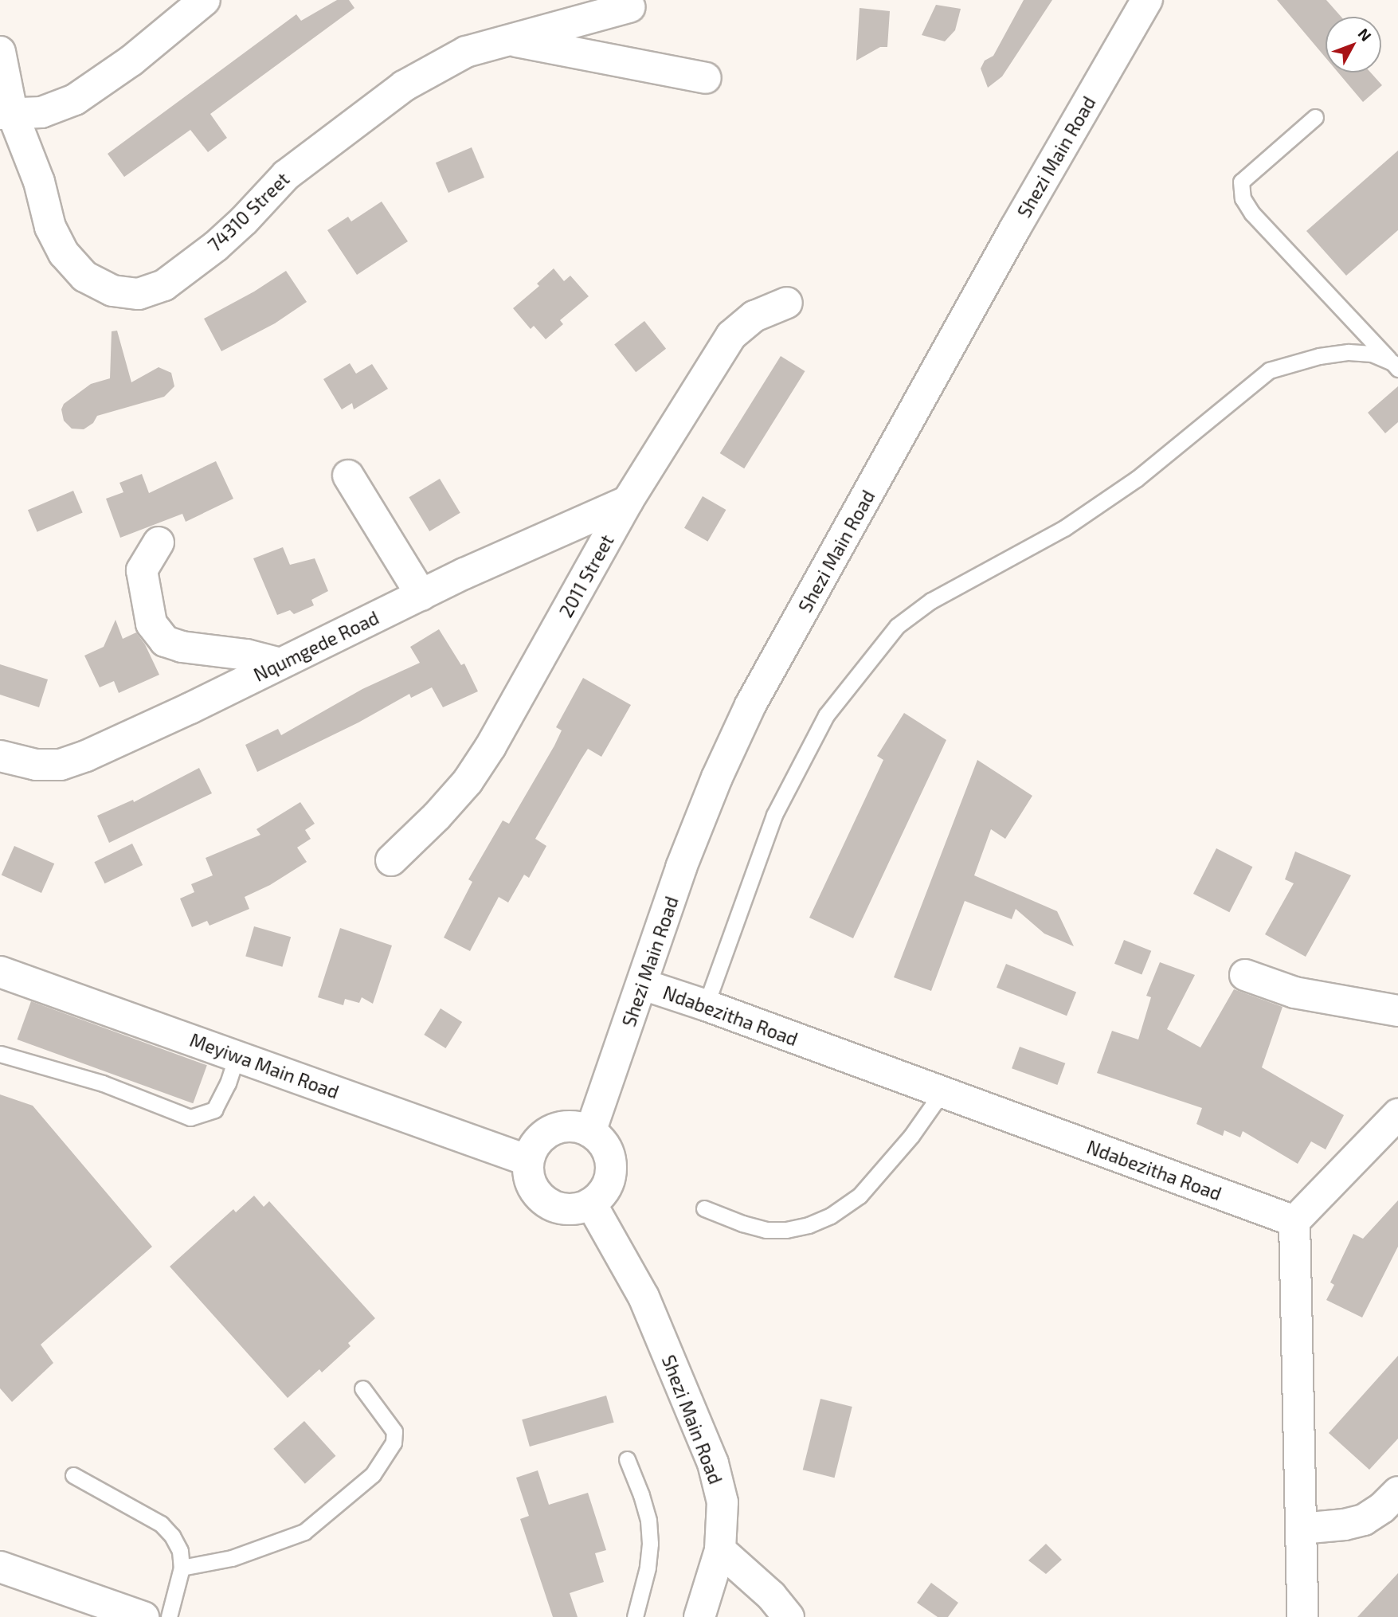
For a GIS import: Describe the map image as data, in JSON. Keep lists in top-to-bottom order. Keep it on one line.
{"streets":{"street":["Shezi Main Road","74310 Street","2011 Street","Nqumgede Road","Ndabezitha Road","Meyiwa Main Road"]},"crossings":[["Shezi Main Road","Ndabezitha Road"],["Shezi Main Road","Meyiwa Main Road"],["2011 Street","Nqumgede Road"]],"north":"top right"}
